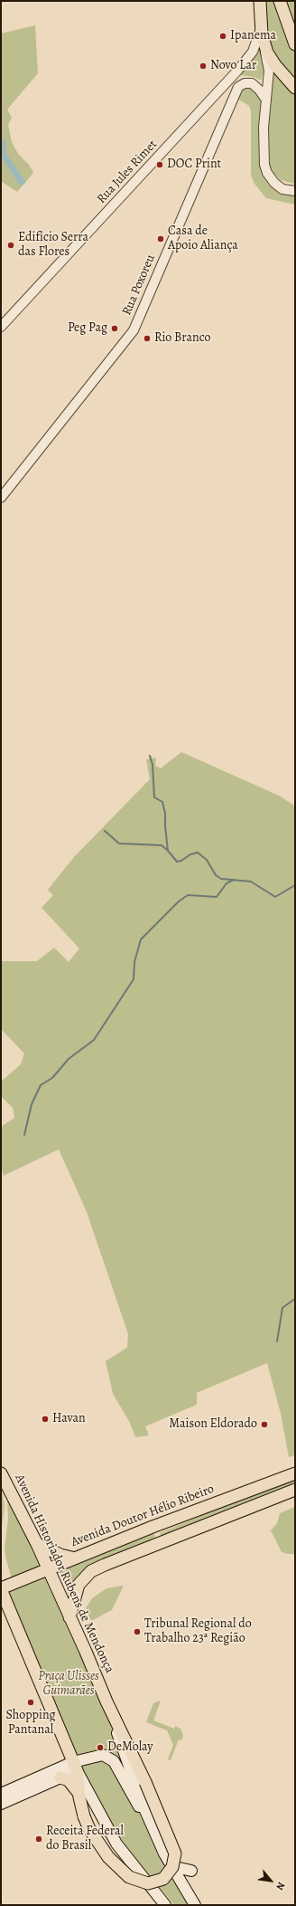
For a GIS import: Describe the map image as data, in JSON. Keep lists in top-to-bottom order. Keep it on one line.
{"streets":{"main road":["Avenida Doutor Hélio Ribeiro","Avenida Historiador Rubens de Mendonça"],"street":["Rua Jules Rimet","Rua Poxoreu"]},"crossings":[["Avenida Doutor Hélio Ribeiro","Avenida Historiador Rubens de Mendonça"]],"parks":["Praça Ulisses Guimarães"],"places":["Ipanema","Novo Lar","DOC Print","Casa de Apoio Aliança","Edifício Serra das Flores","Peg Pag","Rio Branco","Havan","Maison Eldorado","Tribunal Regional do Trabalho 23ª Região","Shopping Pantanal","DeMolay","Receita Federal do Brasil"],"north":"bottom right"}
